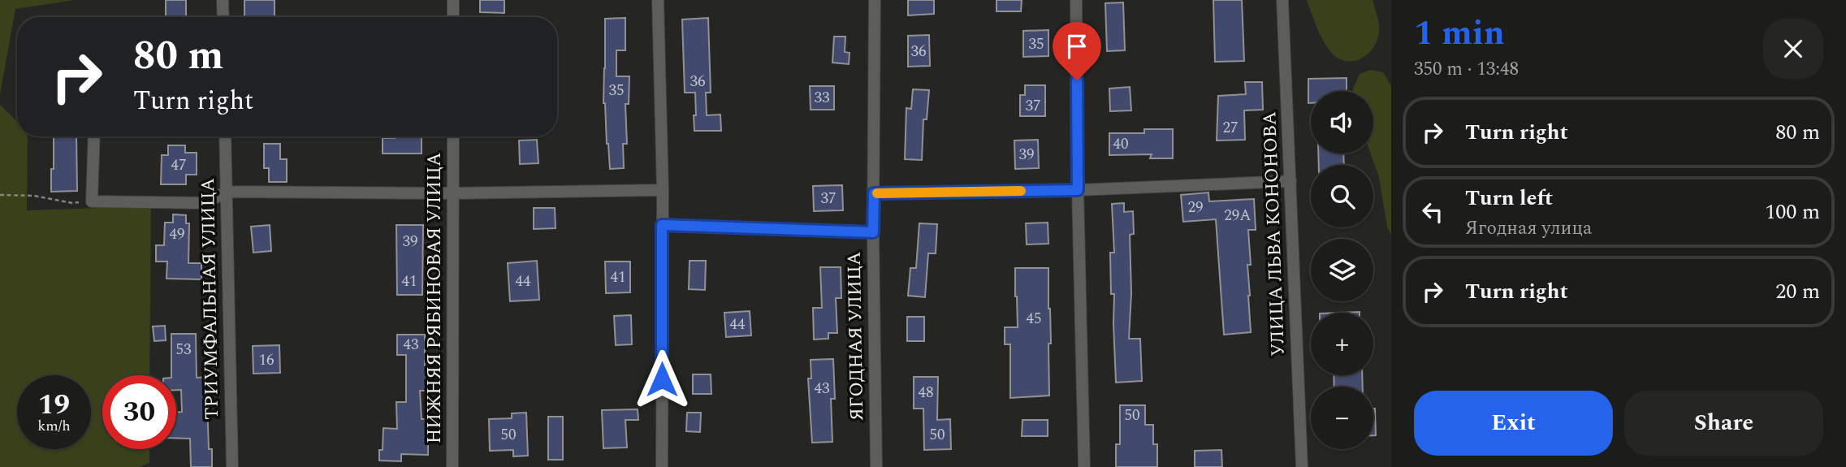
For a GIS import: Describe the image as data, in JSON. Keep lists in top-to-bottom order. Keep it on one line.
{"streets":{"street":["УЛИЦА ЛЬВА КОНОНОВА","НИЖНЯЯ РЯБИНОВАЯ УЛИЦА","ТРИУМФАЛЬНАЯ УЛИЦА","ЯГОДНАЯ УЛИЦА"]},"house_numbers":["35","36","36","35","33","37","27","40","39","47","37","29","29А","49","39","41","41","44","45","44","43","53","16","43","48","50","50","50"],"page":{"heading":["1 min","350 m · 13:48"],"turn":["80 m","Turn right"],"map_buttons":["+","−"],"list":[{"name":"Turn right","value":"80 m"},{"name":"Turn left","note":"Ягодная улица","value":"100 m"},{"name":"Turn right","value":"20 m"}],"speed":"19 km/h","limit":"30","buttons":["Exit","Share"]}}
